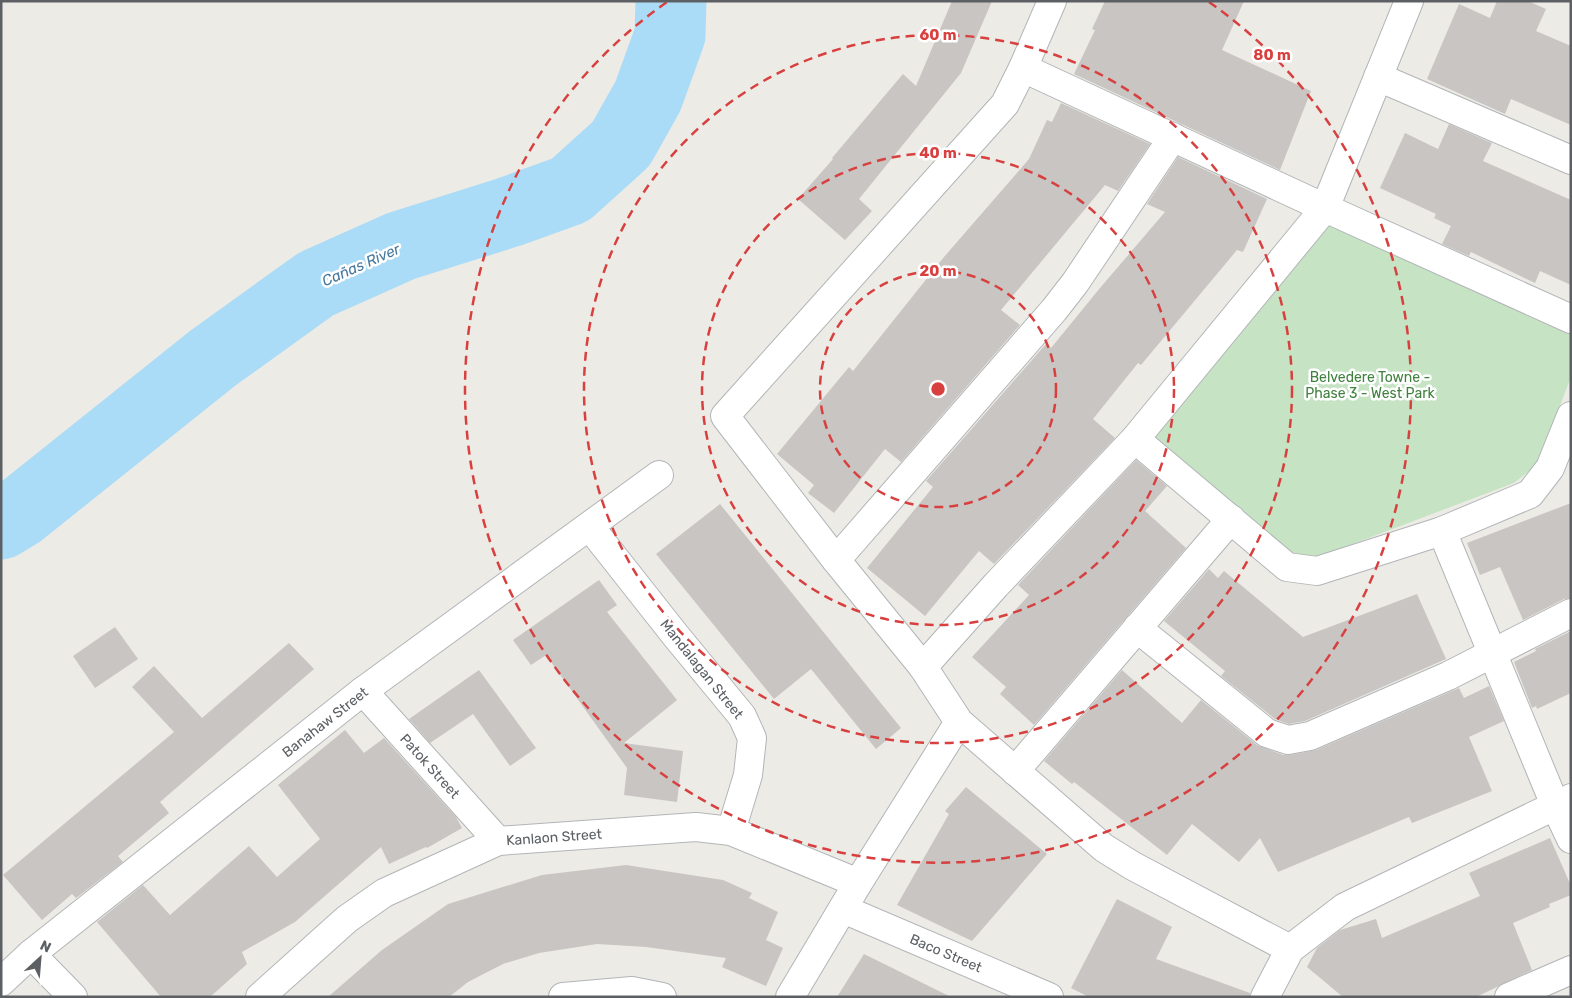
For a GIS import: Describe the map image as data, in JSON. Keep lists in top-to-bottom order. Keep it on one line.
{"streets":{"street":["Mandalagan Street","Banahaw Street","Patok Street","Kanlaon Street","Baco Street"]},"crossings":[["Mandalagan Street","Banahaw Street"],["Mandalagan Street","Kanlaon Street"],["Banahaw Street","Patok Street"],["Patok Street","Kanlaon Street"]],"water":["Cañas River"],"parks":["Belvedere Towne - Phase 3 - West Park"],"north":"top right","rings":["60 m","80 m","40 m","20 m"]}
